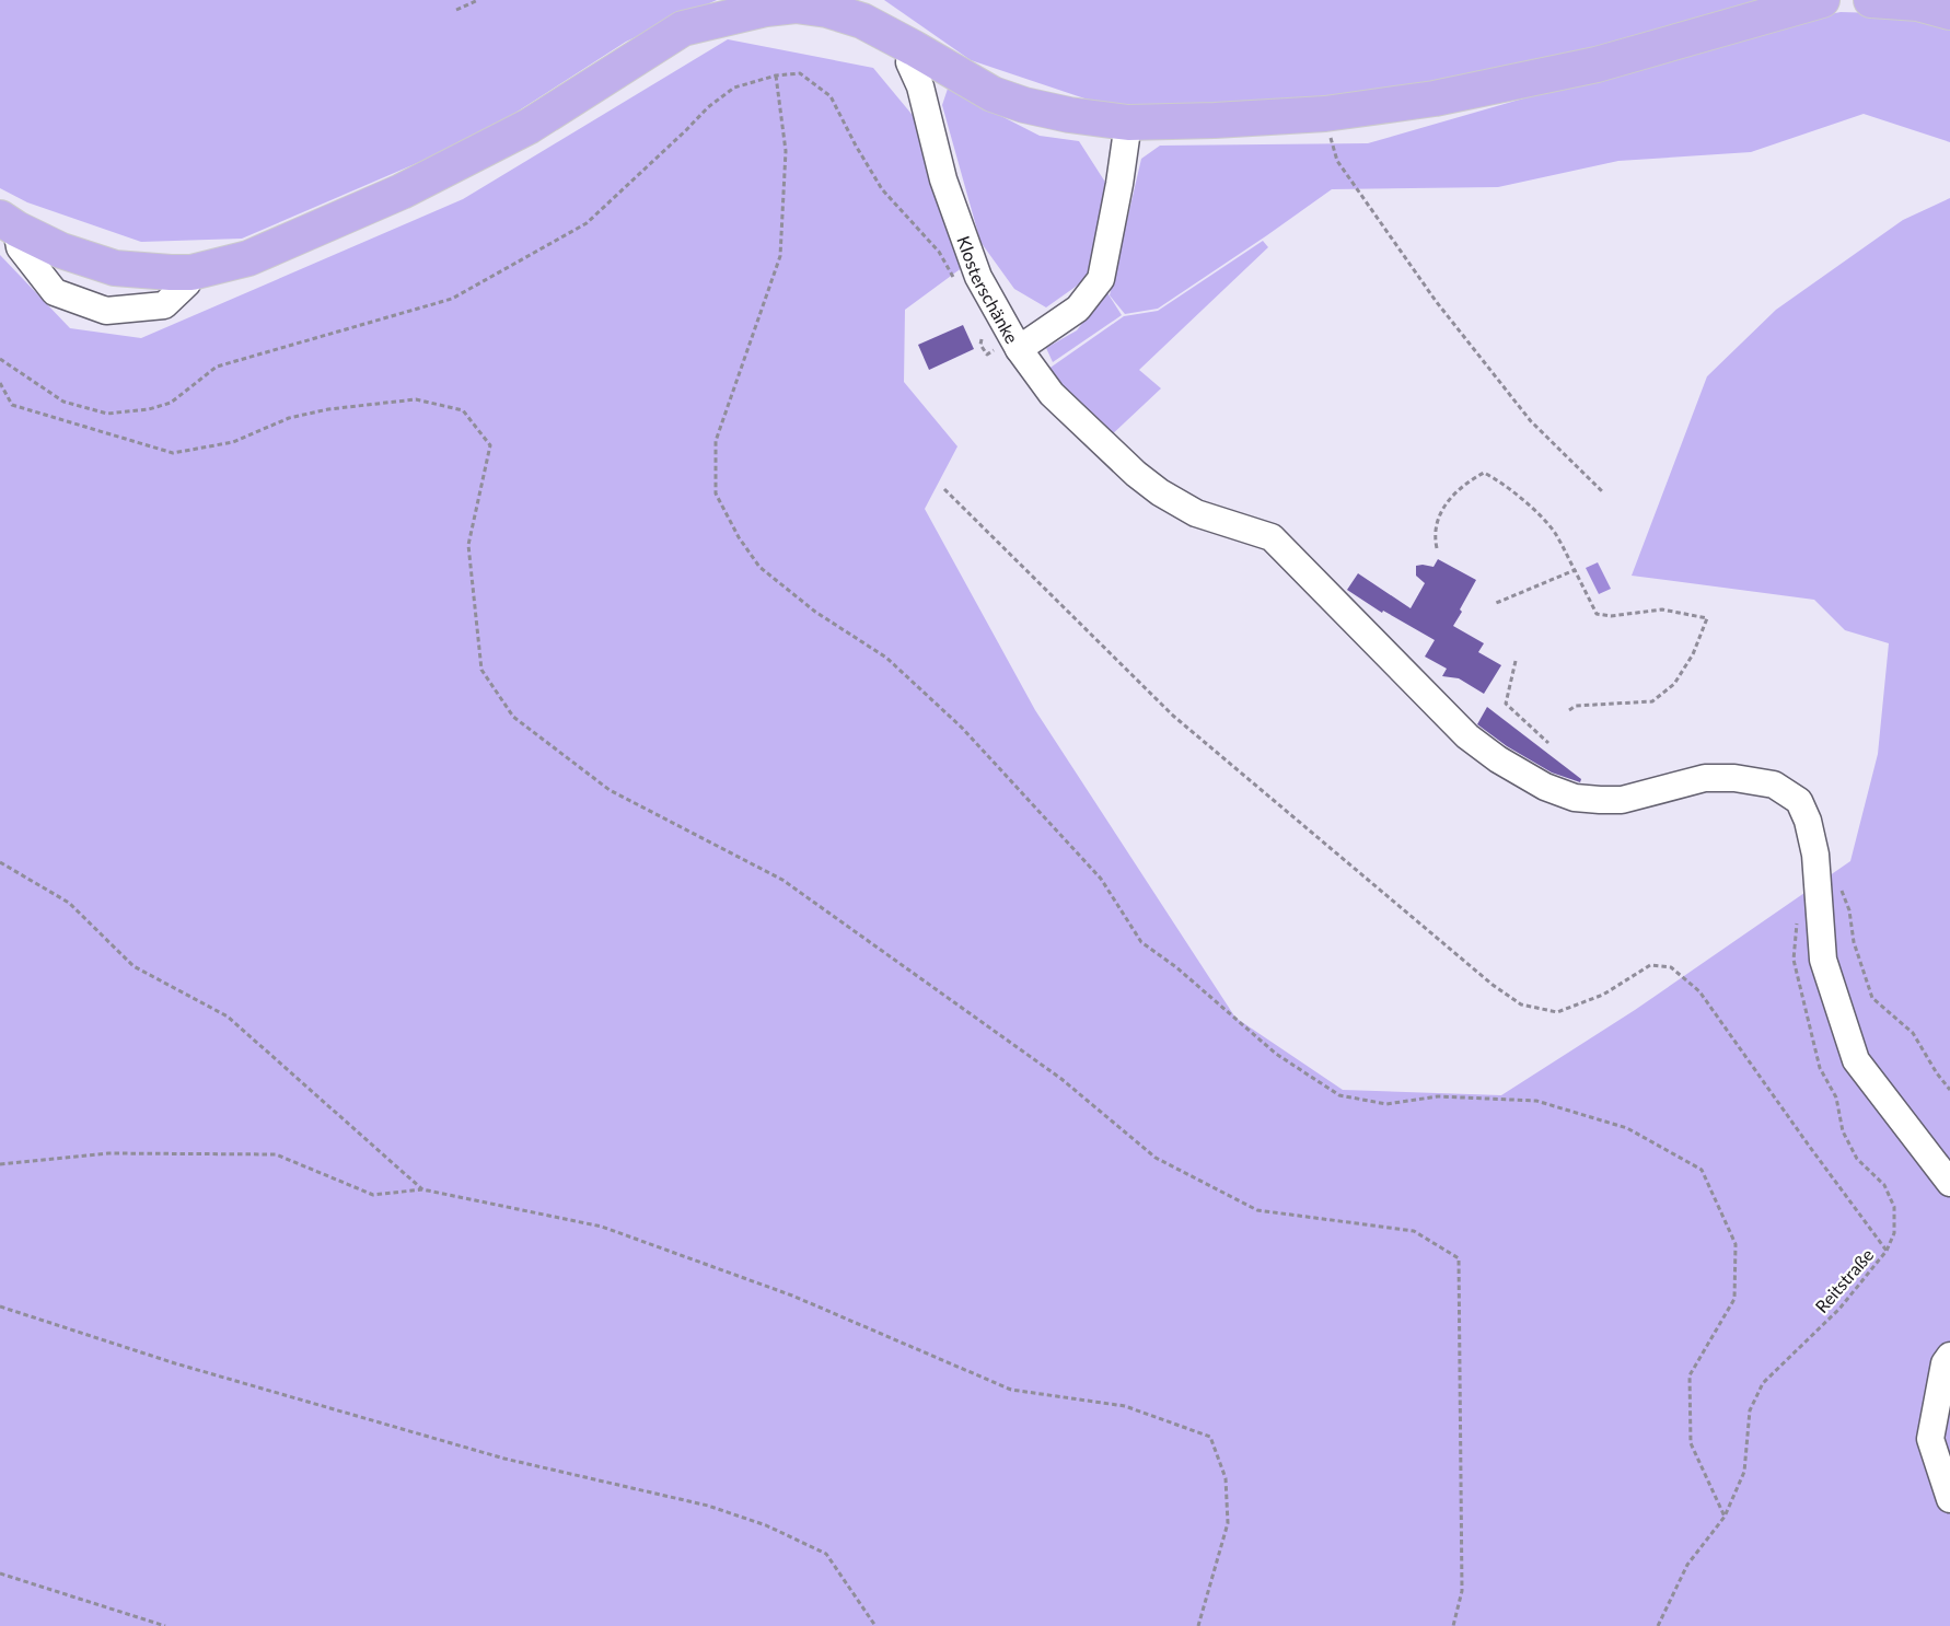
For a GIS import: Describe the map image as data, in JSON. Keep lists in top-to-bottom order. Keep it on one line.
{"streets":{"street":["Klosterschänke"],"path":["Reitstraße"]}}
